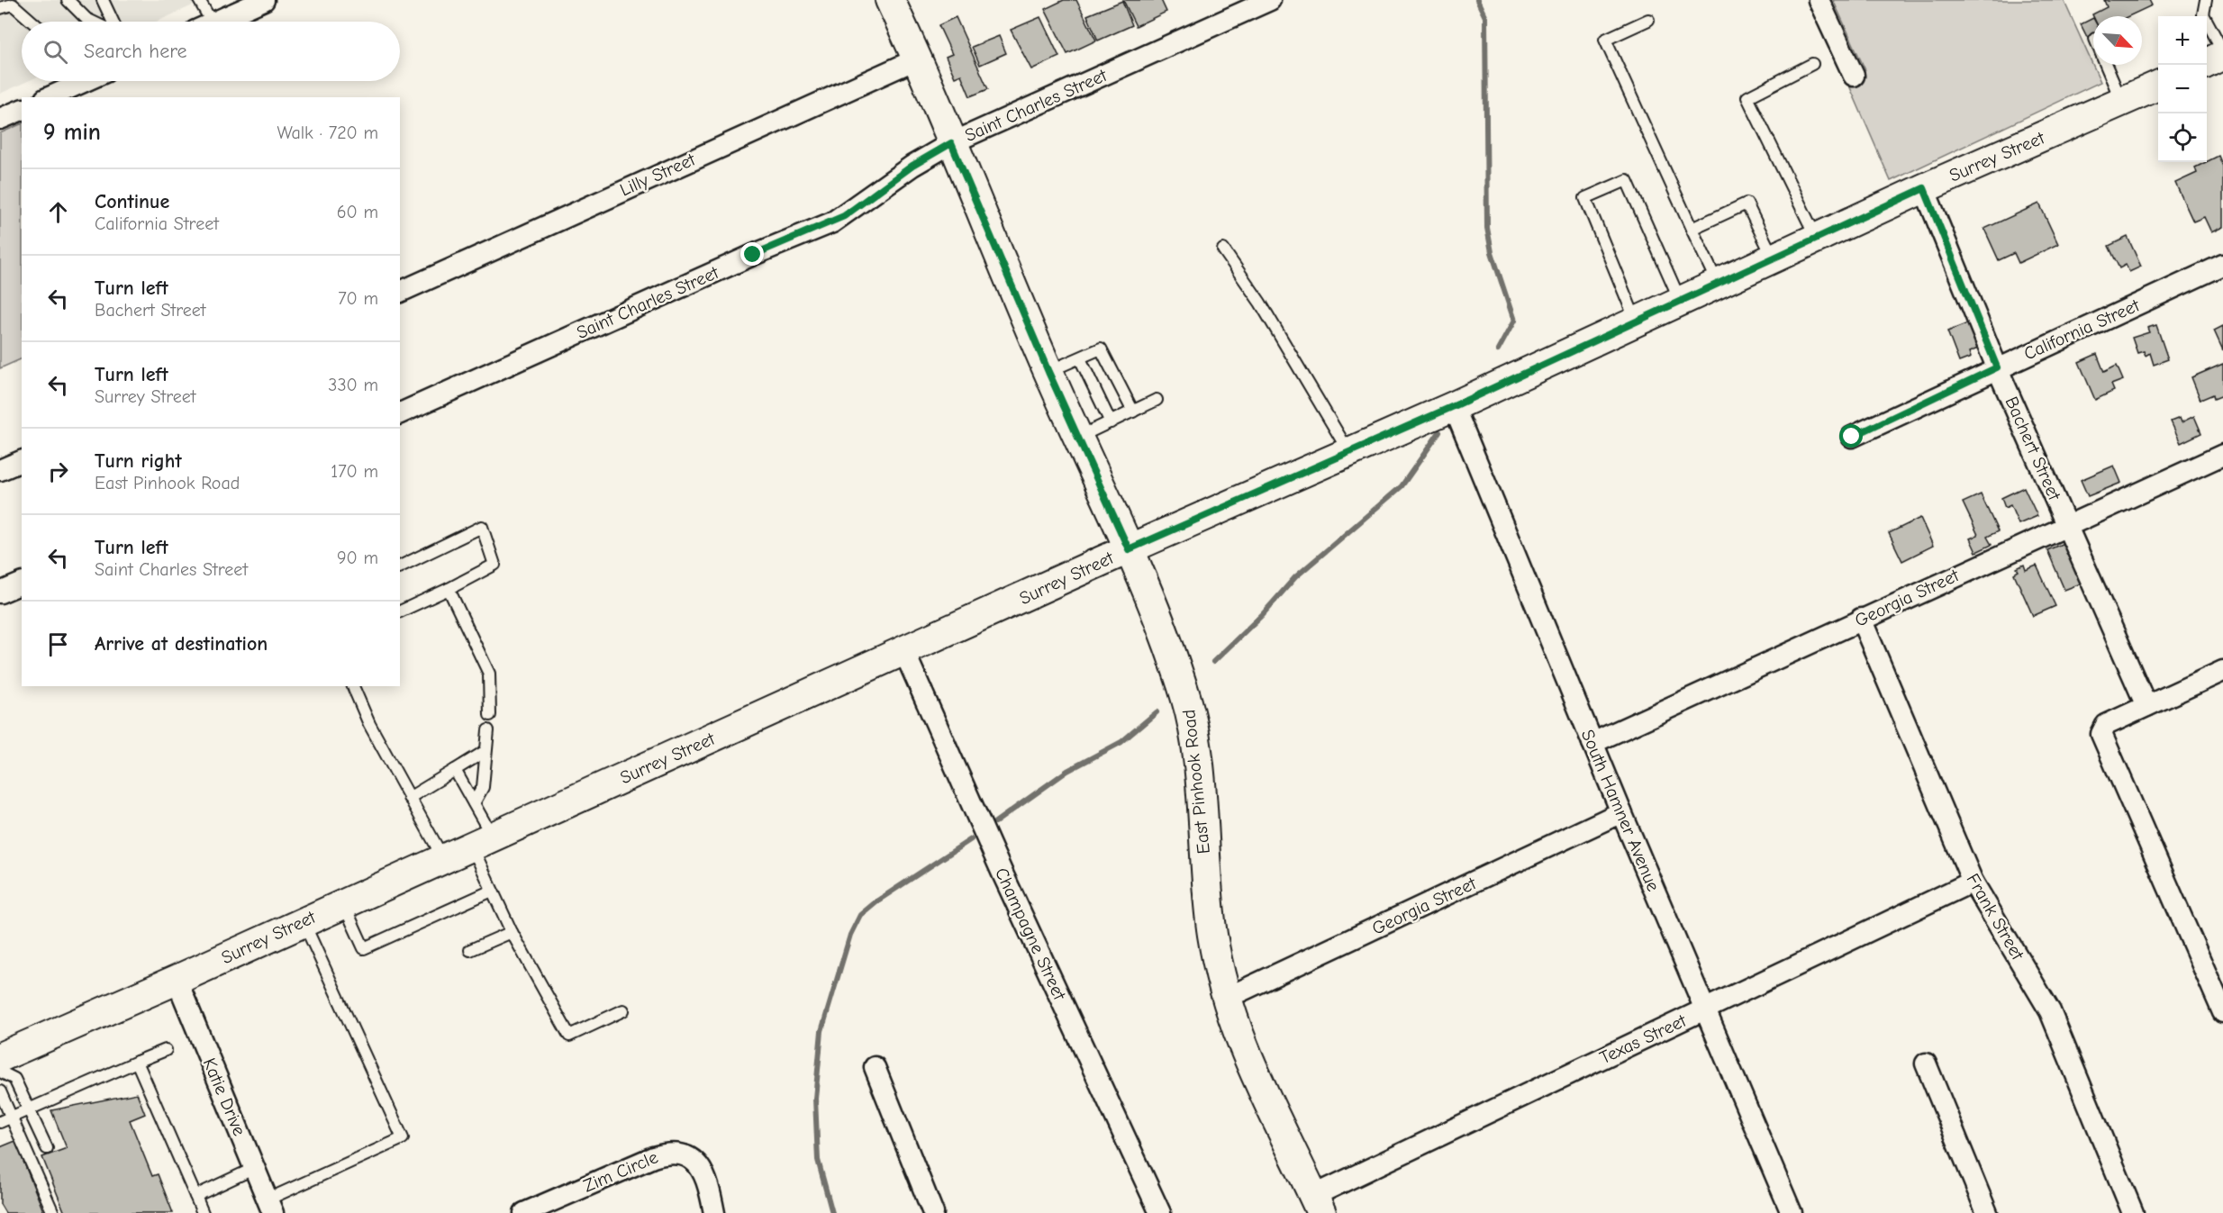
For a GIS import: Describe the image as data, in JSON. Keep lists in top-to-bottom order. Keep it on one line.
{"streets":{"street":["Saint Charles Street","Surrey Street","Lilly Street","California Street","Bachert Street","Georgia Street","East Pinhook Road","South Hamner Avenue","Frank Street","Champagne Street","Texas Street","Katie Drive","Zim Circle"]},"crossings":[["Saint Charles Street","East Pinhook Road"],["Surrey Street","Bachert Street"],["Surrey Street","East Pinhook Road"],["Surrey Street","South Hamner Avenue"],["Surrey Street","Champagne Street"],["Surrey Street","Katie Drive"],["Lilly Street","East Pinhook Road"],["California Street","Bachert Street"],["Bachert Street","Georgia Street"],["Georgia Street","East Pinhook Road"],["Georgia Street","South Hamner Avenue"],["Georgia Street","Frank Street"],["East Pinhook Road","Texas Street"],["South Hamner Avenue","Texas Street"],["Frank Street","Texas Street"]],"north":"bottom right","page":{"map_buttons":["+","−"],"search":"Search here","heading":["9 min","Walk · 720 m"],"list":[["Continue","California Street","60 m"],["Turn left","Bachert Street","70 m"],["Turn left","Surrey Street","330 m"],["Turn right","East Pinhook Road","170 m"],["Turn left","Saint Charles Street","90 m"],"Arrive at destination"]}}
